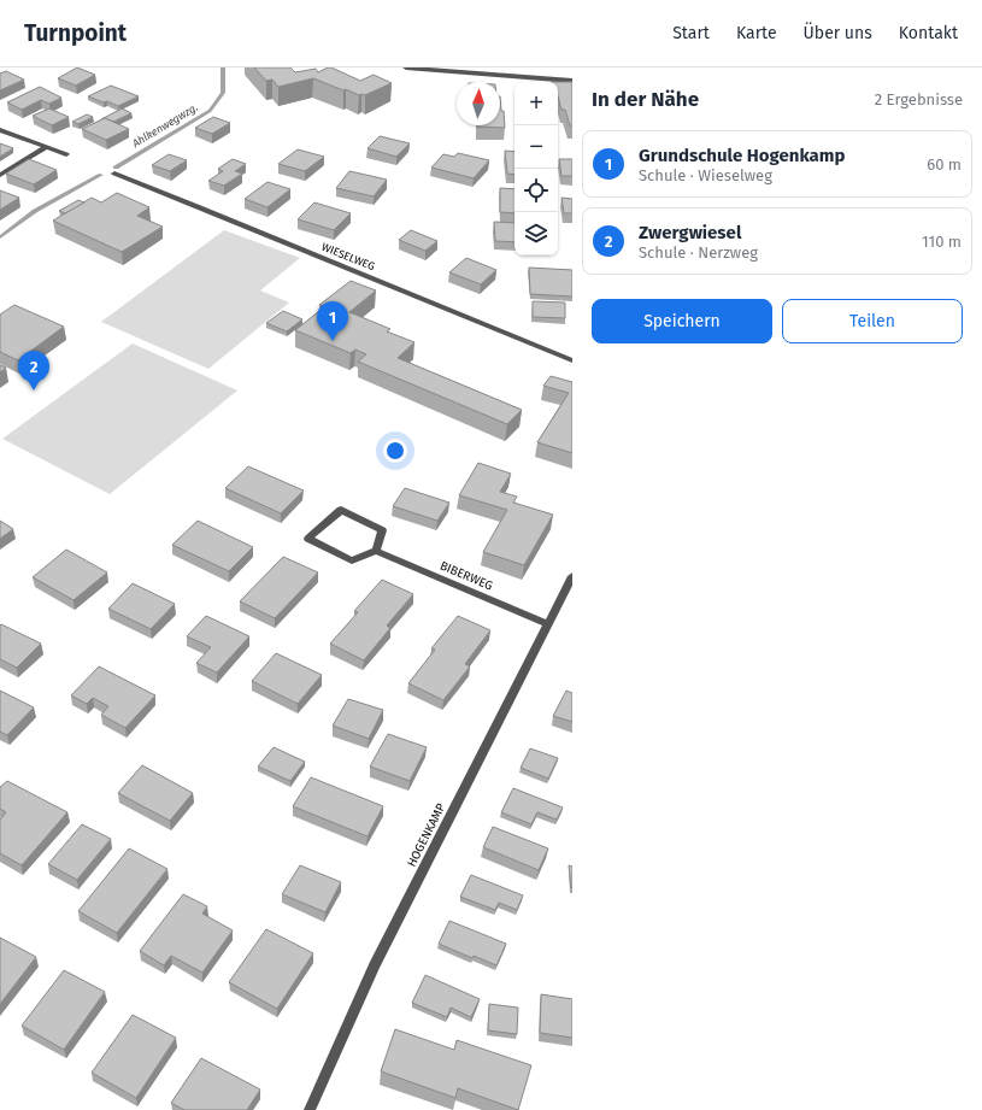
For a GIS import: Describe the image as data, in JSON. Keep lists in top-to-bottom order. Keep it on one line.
{"streets":{"street":["WIESELWEG","BIBERWEG","HOGENKAMP"]},"crossings":[["BIBERWEG","HOGENKAMP"]],"water":["Ahlkenwegwzg."],"north":"top","page":{"header":"Turnpoint","nav":["Start","Karte","Über uns","Kontakt"],"heading":["In der Nähe","2 Ergebnisse"],"map_buttons":["+","−"],"list":[{"mark":"1","name":"Grundschule Hogenkamp","note":"Schule · Wieselweg","value":"60 m"},{"mark":"2","name":"Zwergwiesel","note":"Schule · Nerzweg","value":"110 m"}],"buttons":["Speichern","Teilen"],"pins":["1","2"]}}
